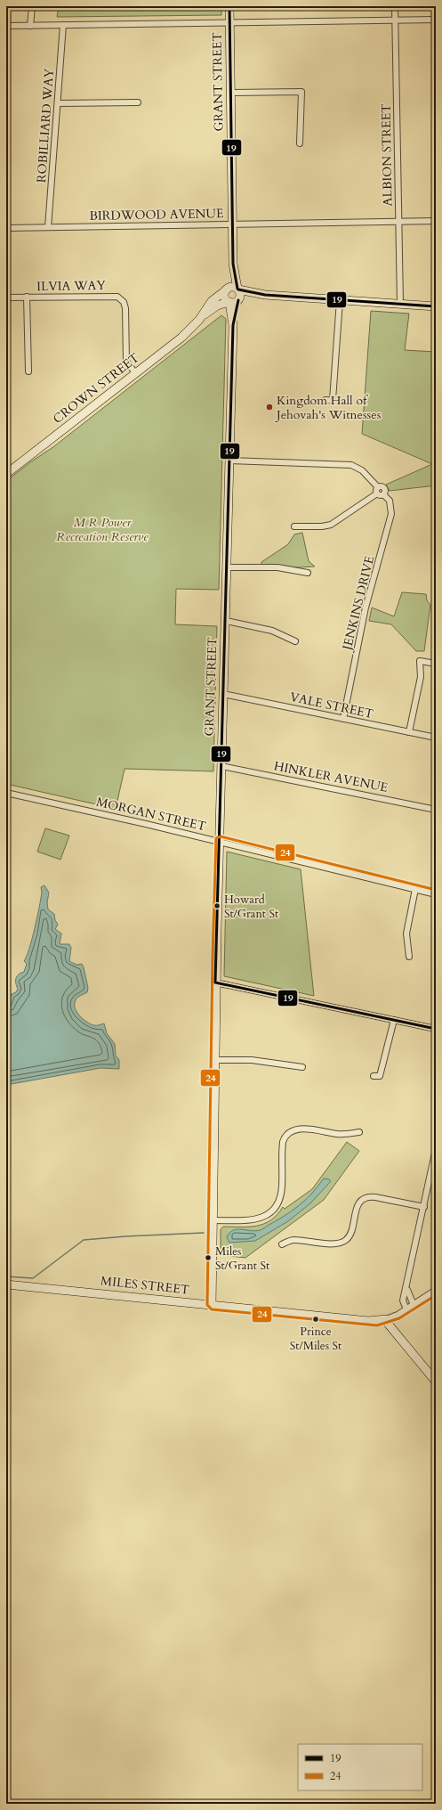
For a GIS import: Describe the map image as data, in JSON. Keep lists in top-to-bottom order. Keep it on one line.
{"streets":{"street":["GRANT STREET","ROBILLIARD WAY","ALBION STREET","BIRDWOOD AVENUE","ILVIA WAY","CROWN STREET","JENKINS DRIVE","VALE STREET","HINKLER AVENUE","MORGAN STREET","MILES STREET"]},"crossings":[["GRANT STREET","BIRDWOOD AVENUE"],["GRANT STREET","CROWN STREET"],["GRANT STREET","VALE STREET"],["GRANT STREET","HINKLER AVENUE"],["GRANT STREET","MORGAN STREET"],["GRANT STREET","MILES STREET"],["ROBILLIARD WAY","BIRDWOOD AVENUE"],["ALBION STREET","BIRDWOOD AVENUE"],["ILVIA WAY","CROWN STREET"],["JENKINS DRIVE","VALE STREET"]],"parks":["M R Power Recreation Reserve"],"places":["Kingdom Hall of Jehovah's Witnesses","Howard St/Grant St","Miles St/Grant St","Prince St/Miles St"],"lines":["transit line 19","transit line 24"],"legend":["19","24"]}
